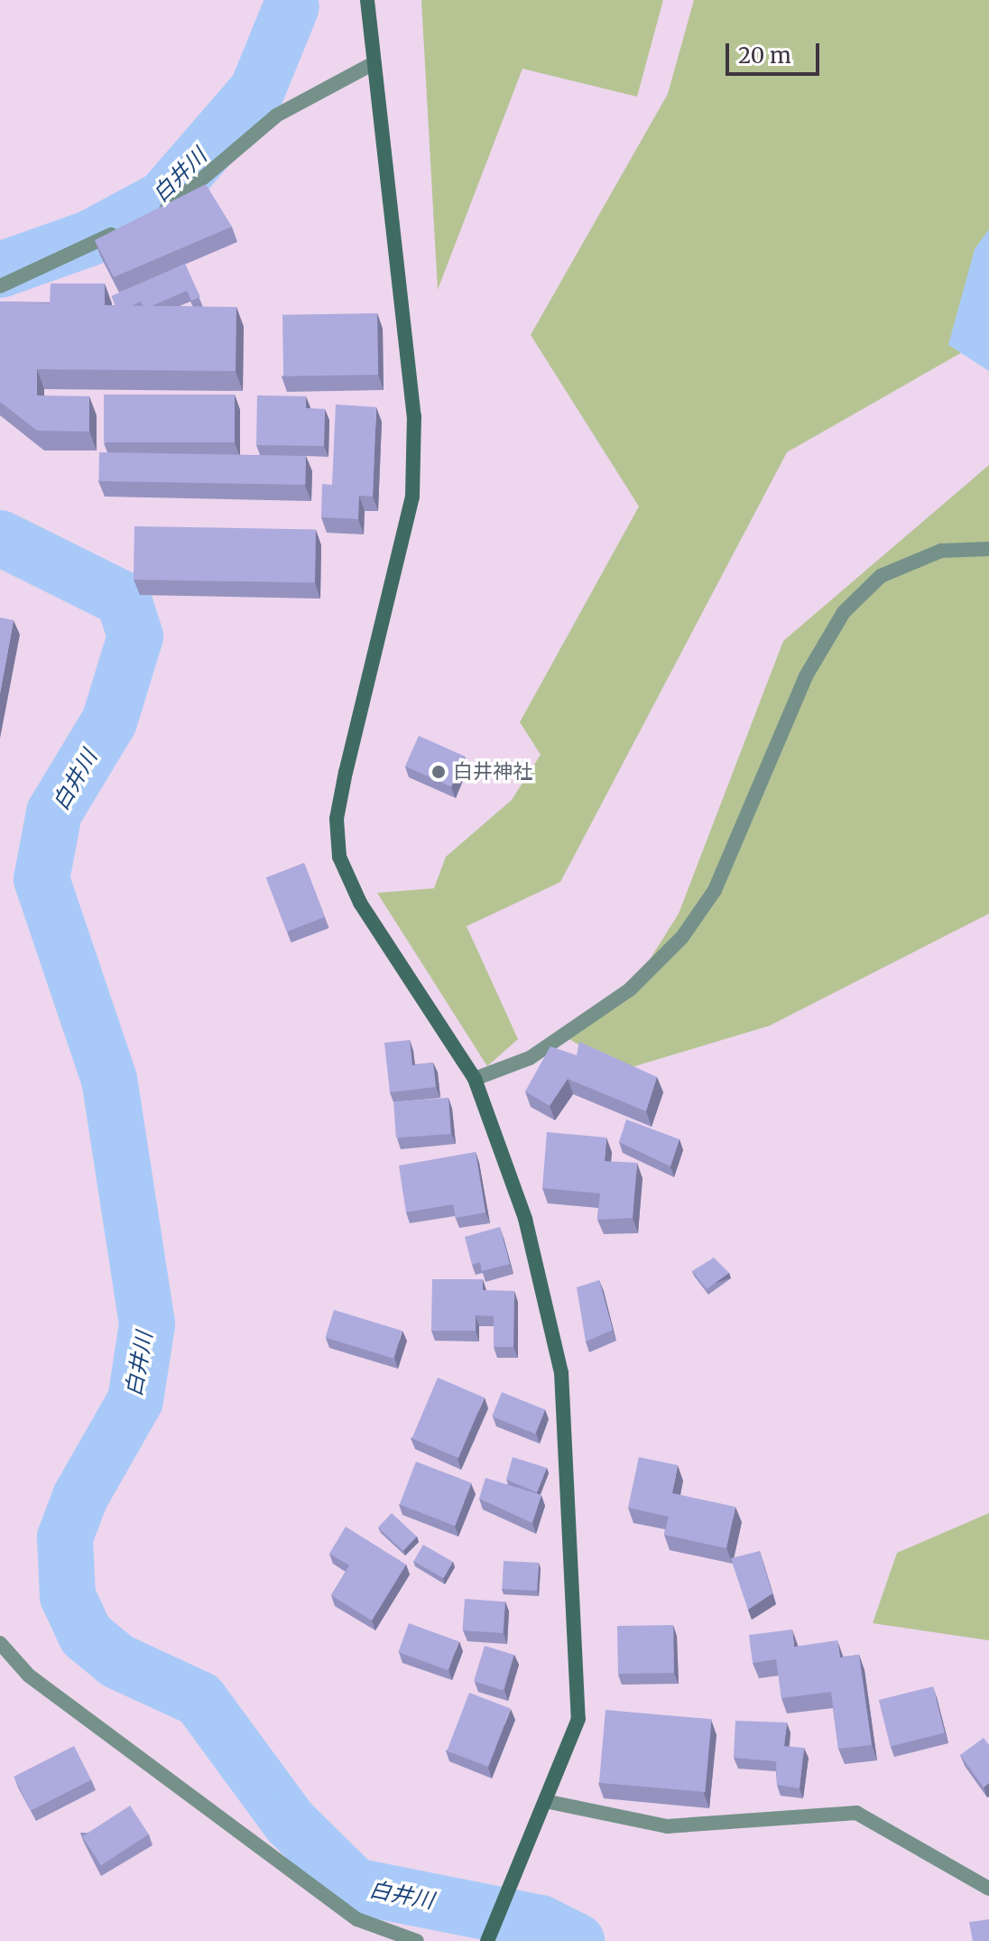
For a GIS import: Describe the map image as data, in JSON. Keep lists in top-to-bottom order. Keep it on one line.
{"water":["白井川"],"places":["白井神社"],"scale_bar":"20 m"}
